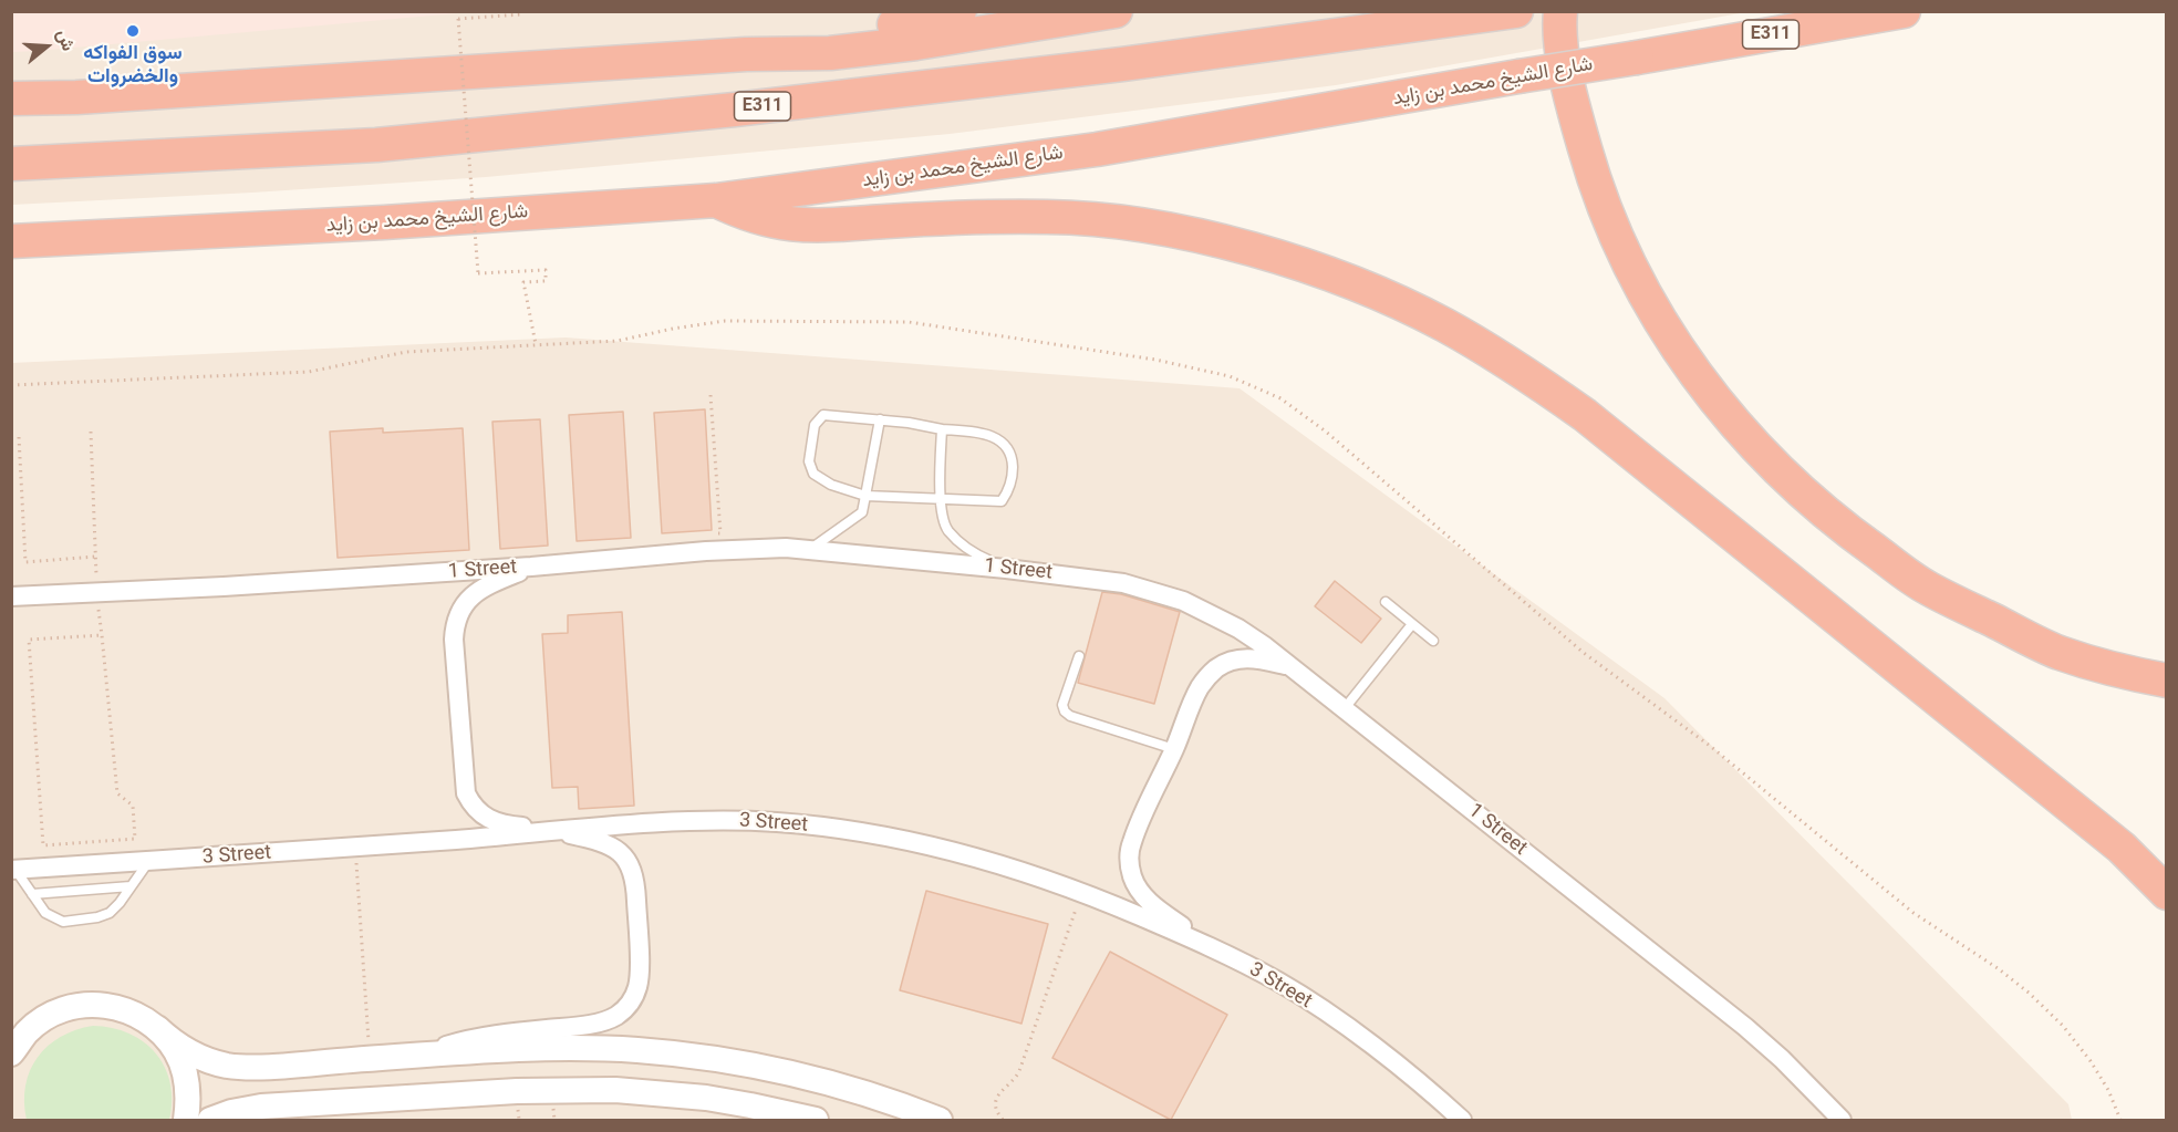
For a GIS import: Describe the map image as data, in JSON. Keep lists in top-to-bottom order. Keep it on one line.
{"streets":{"highway":["E311","شارع الشيخ محمد بن زايد"],"street":["1 Street","3 Street"]},"places":["سوق الفواكه والخضروات"],"north":"right"}
